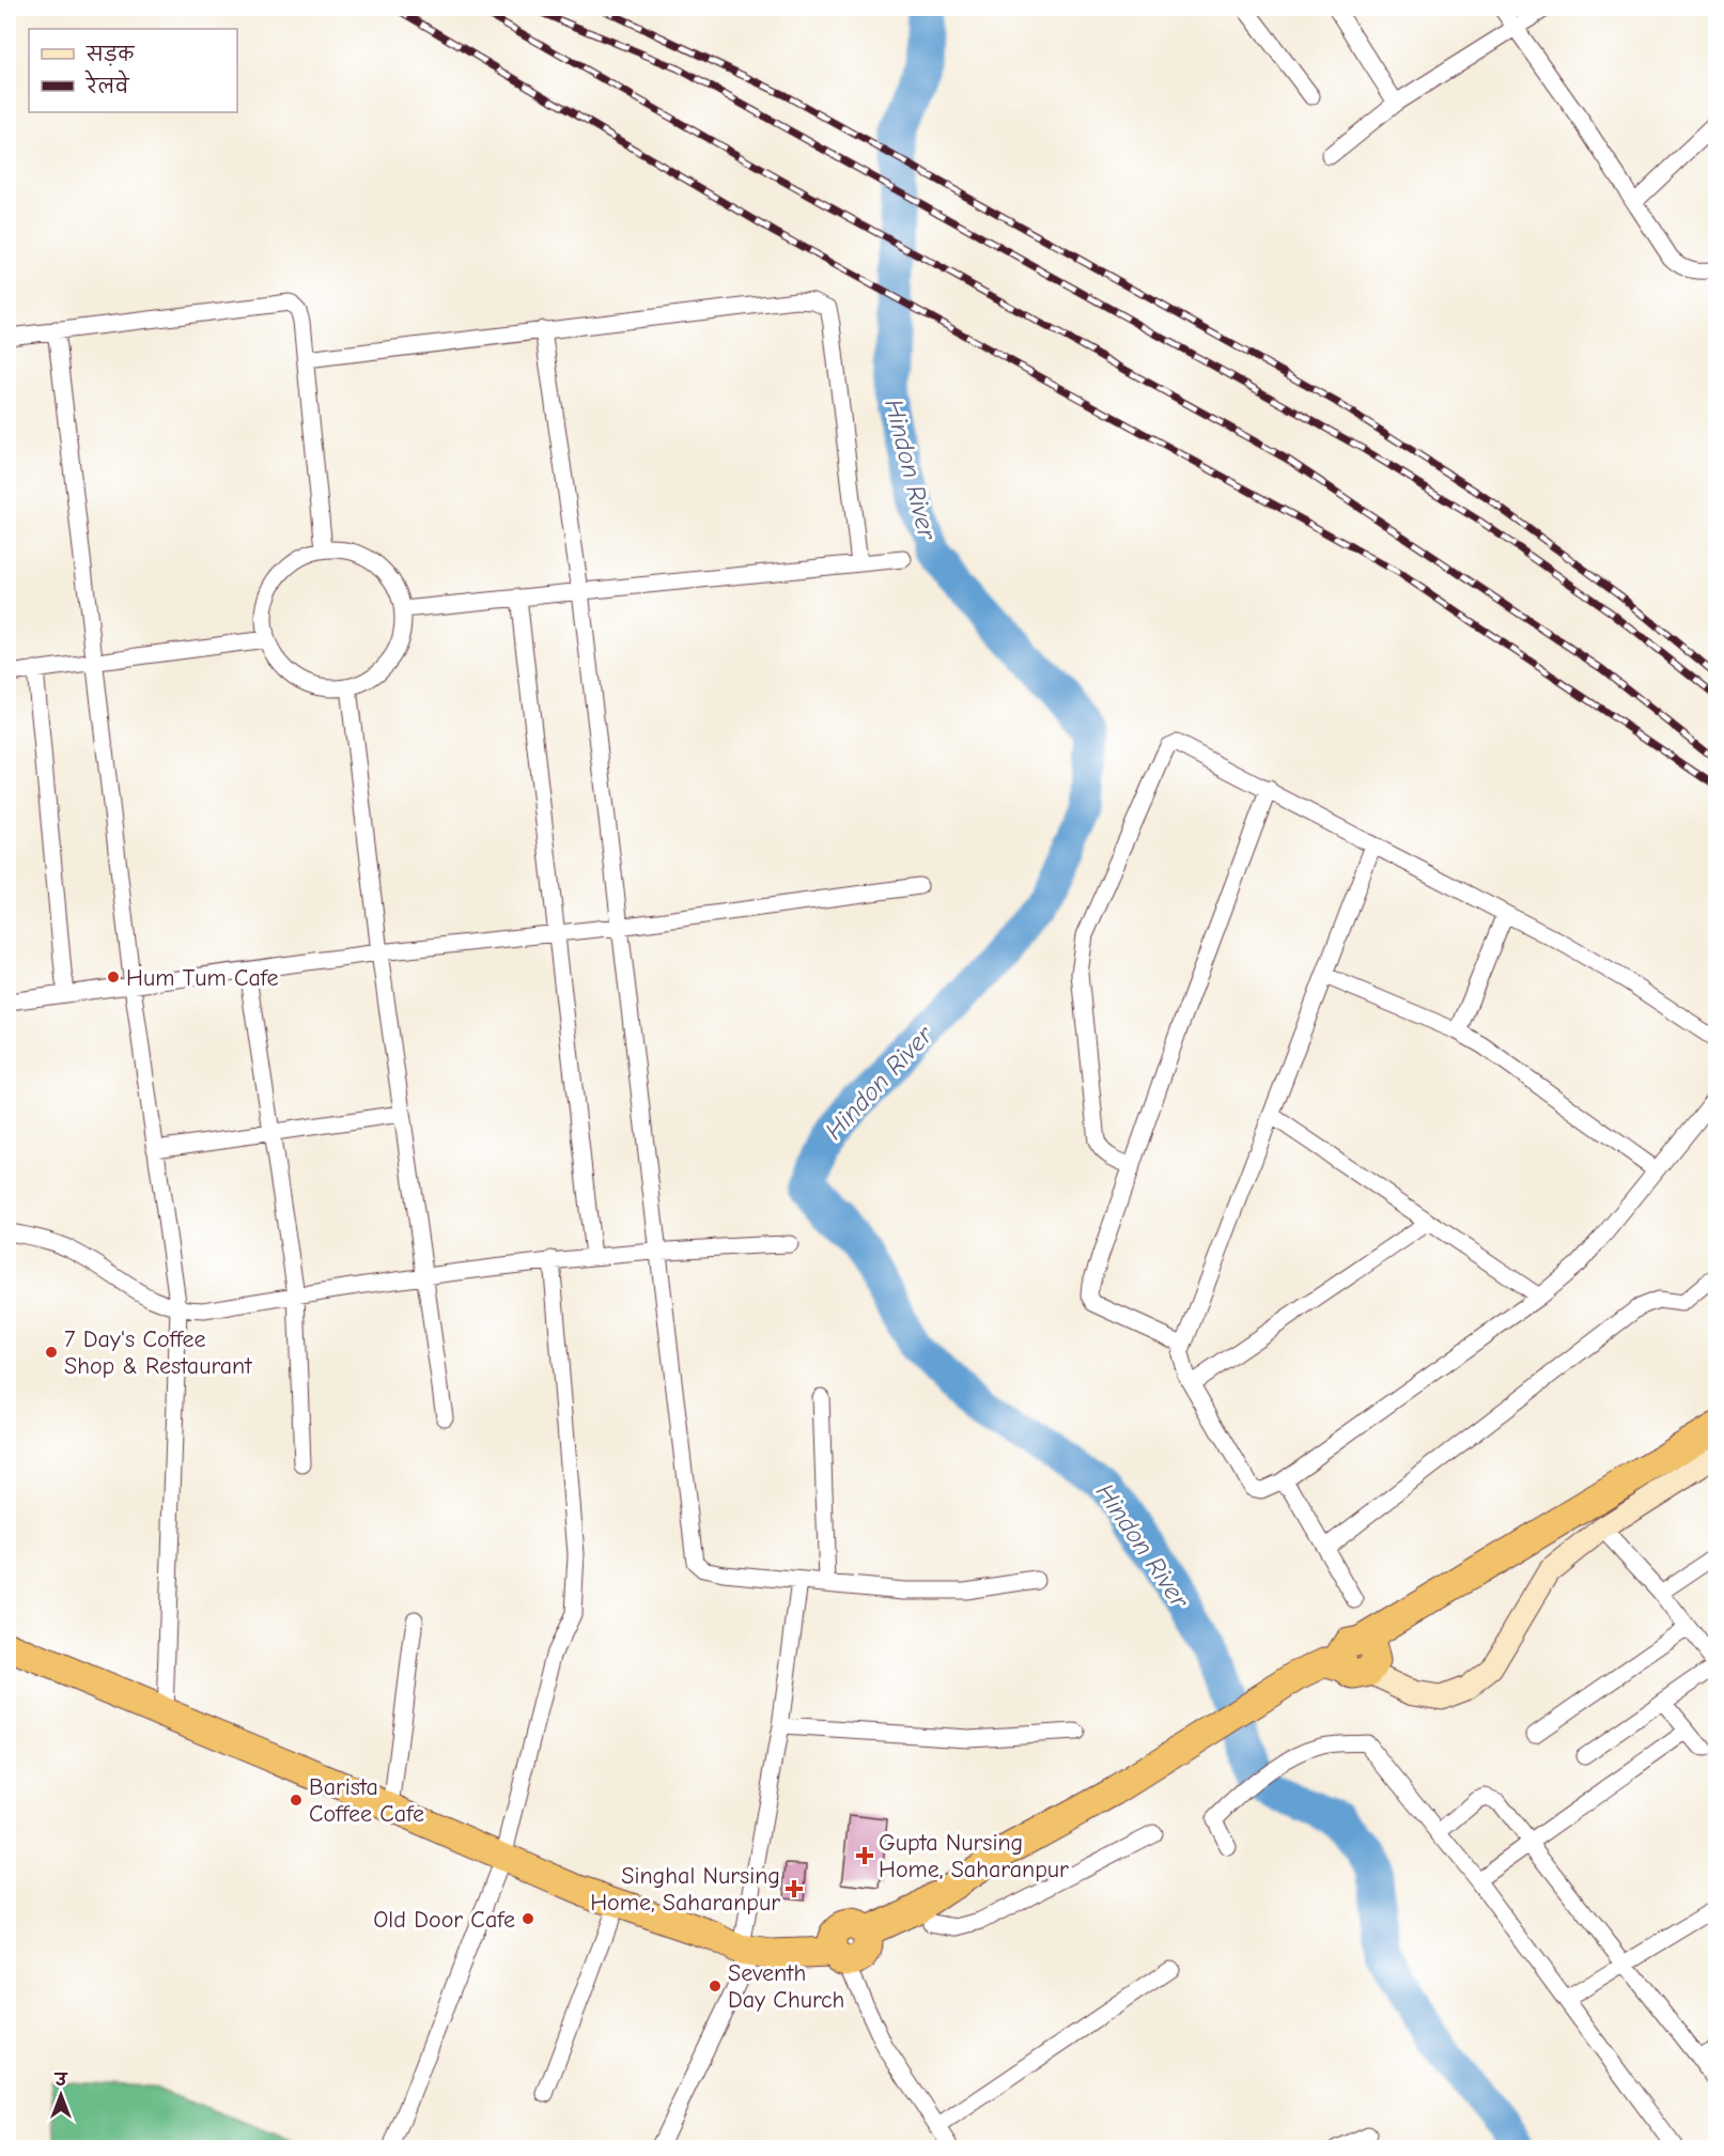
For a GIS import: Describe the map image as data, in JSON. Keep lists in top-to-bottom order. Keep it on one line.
{"water":["Hindon River"],"places":{"other":["Hum Tum Cafe","7 Day's Coffee Shop & Restaurant","Barista Coffee Cafe","Old Door Cafe","Seventh Day Church"],"health":["Gupta Nursing Home, Saharanpur","Singhal Nursing Home, Saharanpur"]},"legend":["सड़क","रेलवे"],"north":"top"}
